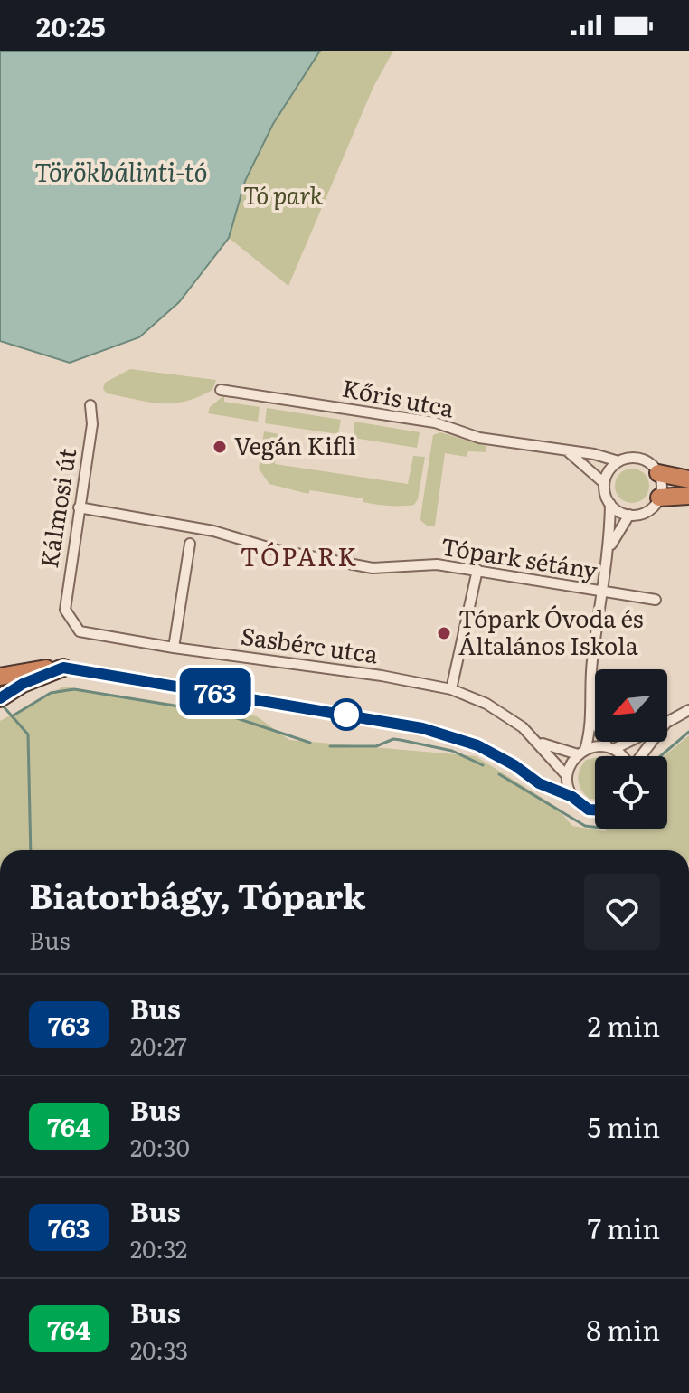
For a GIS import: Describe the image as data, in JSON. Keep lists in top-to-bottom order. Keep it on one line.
{"streets":{"street":["Kőris utca","Kálmosi út","Tópark sétány","Sasbérc utca"]},"crossings":[["Kálmosi út","Tópark sétány"],["Kálmosi út","Sasbérc utca"]],"districts":["TÓPARK"],"water":["Törökbálinti-tó"],"parks":["Tó park"],"places":["Vegán Kifli","Tópark Óvoda és Általános Iskola"],"lines":["bus line 763"],"north":"bottom left","page":{"status":"20:25","on_map":"763","heading":["Biatorbágy, Tópark","Bus"],"list":[{"mark":"763","name":"Bus","note":"20:27","value":"2 min"},{"mark":"764","name":"Bus","note":"20:30","value":"5 min"},{"mark":"763","name":"Bus","note":"20:32","value":"7 min"},{"mark":"764","name":"Bus","note":"20:33","value":"8 min"}]}}
